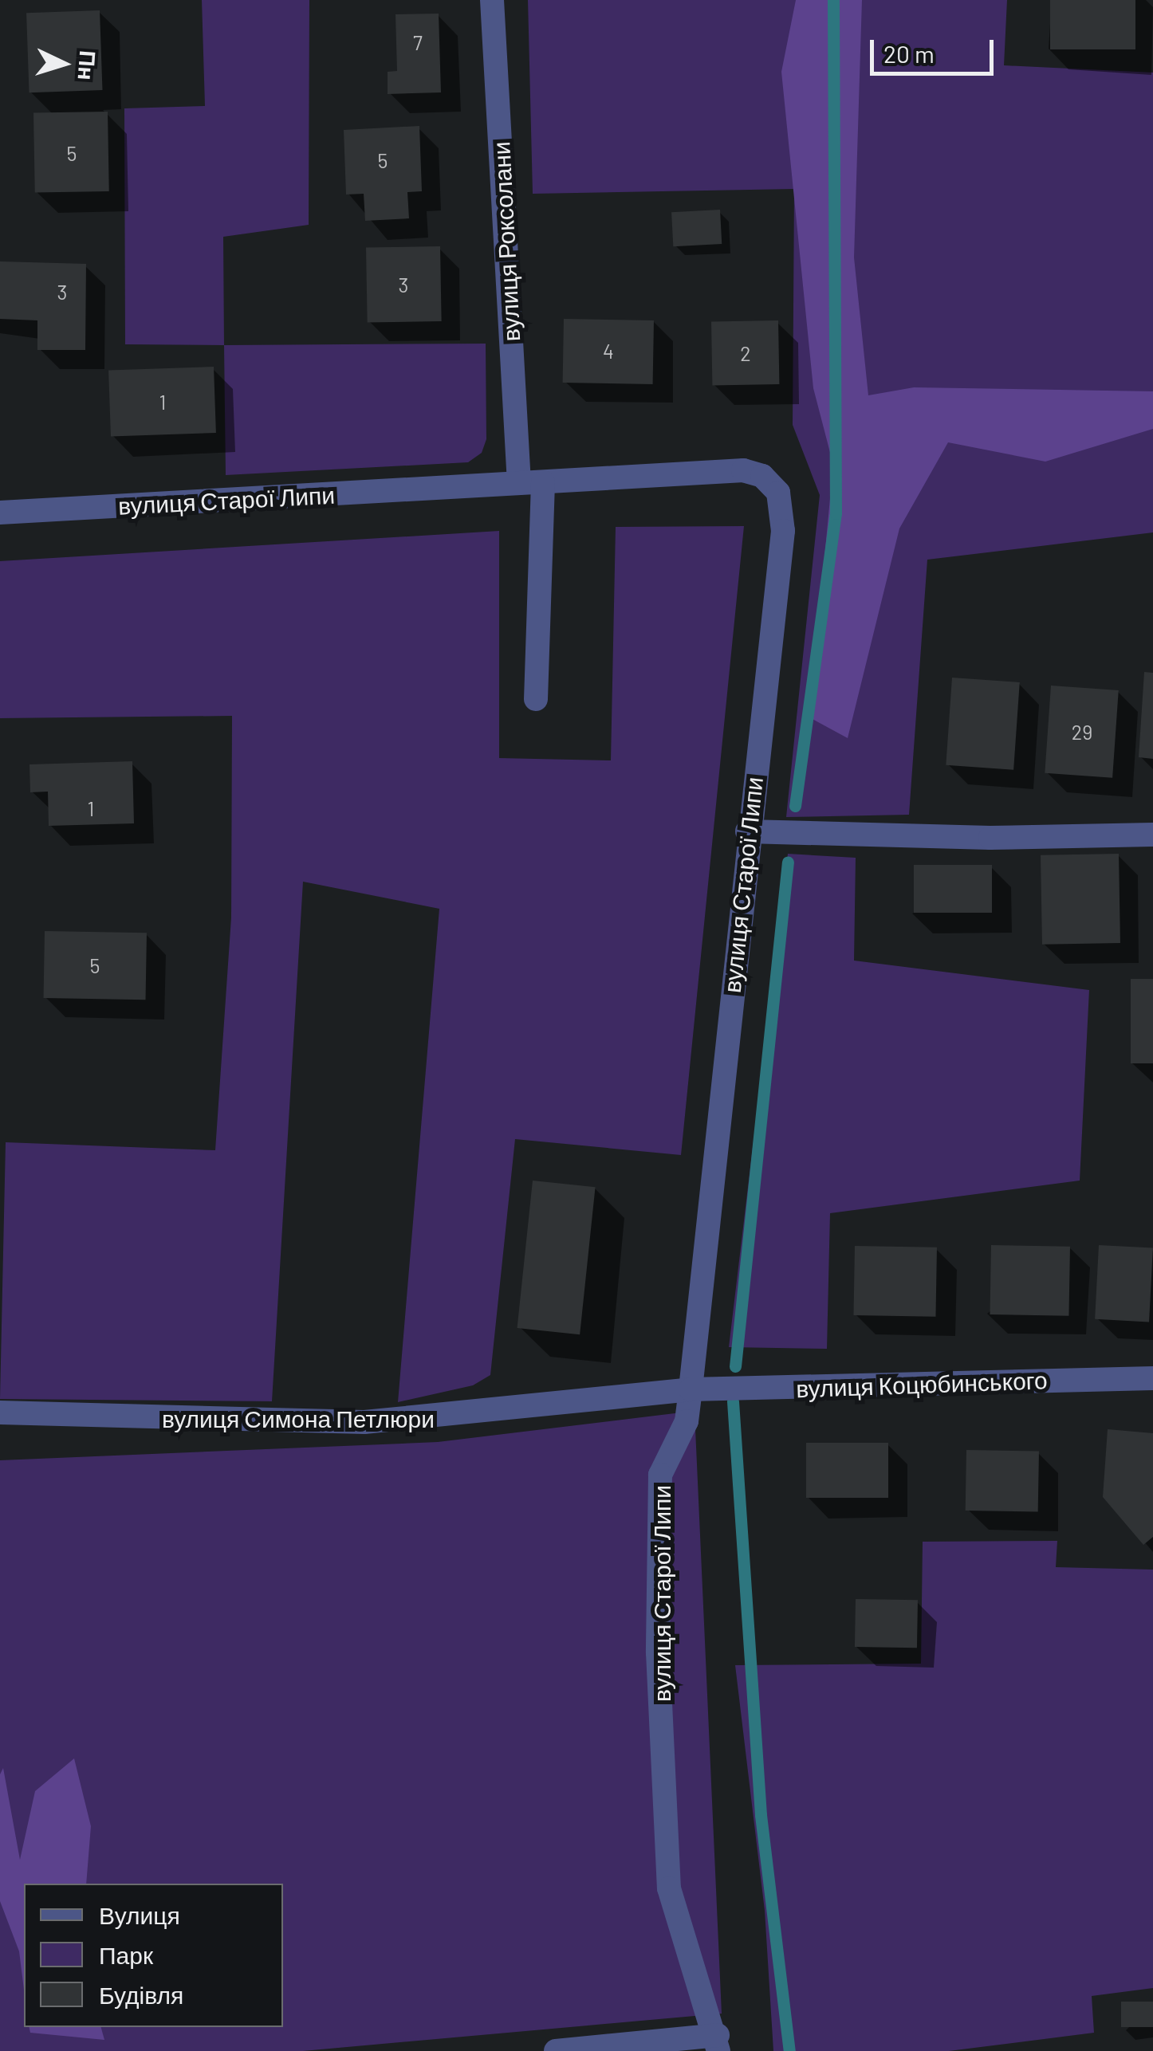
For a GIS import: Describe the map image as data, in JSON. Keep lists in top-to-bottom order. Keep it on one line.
{"streets":{"street":["вулиця Роксолани","вулиця Старої Липи","вулиця Коцюбинського","вулиця Симона Петлюри"]},"crossings":[["вулиця Роксолани","вулиця Старої Липи"],["вулиця Старої Липи","вулиця Коцюбинського"],["вулиця Старої Липи","вулиця Симона Петлюри"],["вулиця Коцюбинського","вулиця Симона Петлюри"]],"house_numbers":["7","5","5","3","3","4","2","1","29","1","5"],"legend":["Вулиця","Парк","Будівля"],"scale_bar":"20 m","north":"right"}
